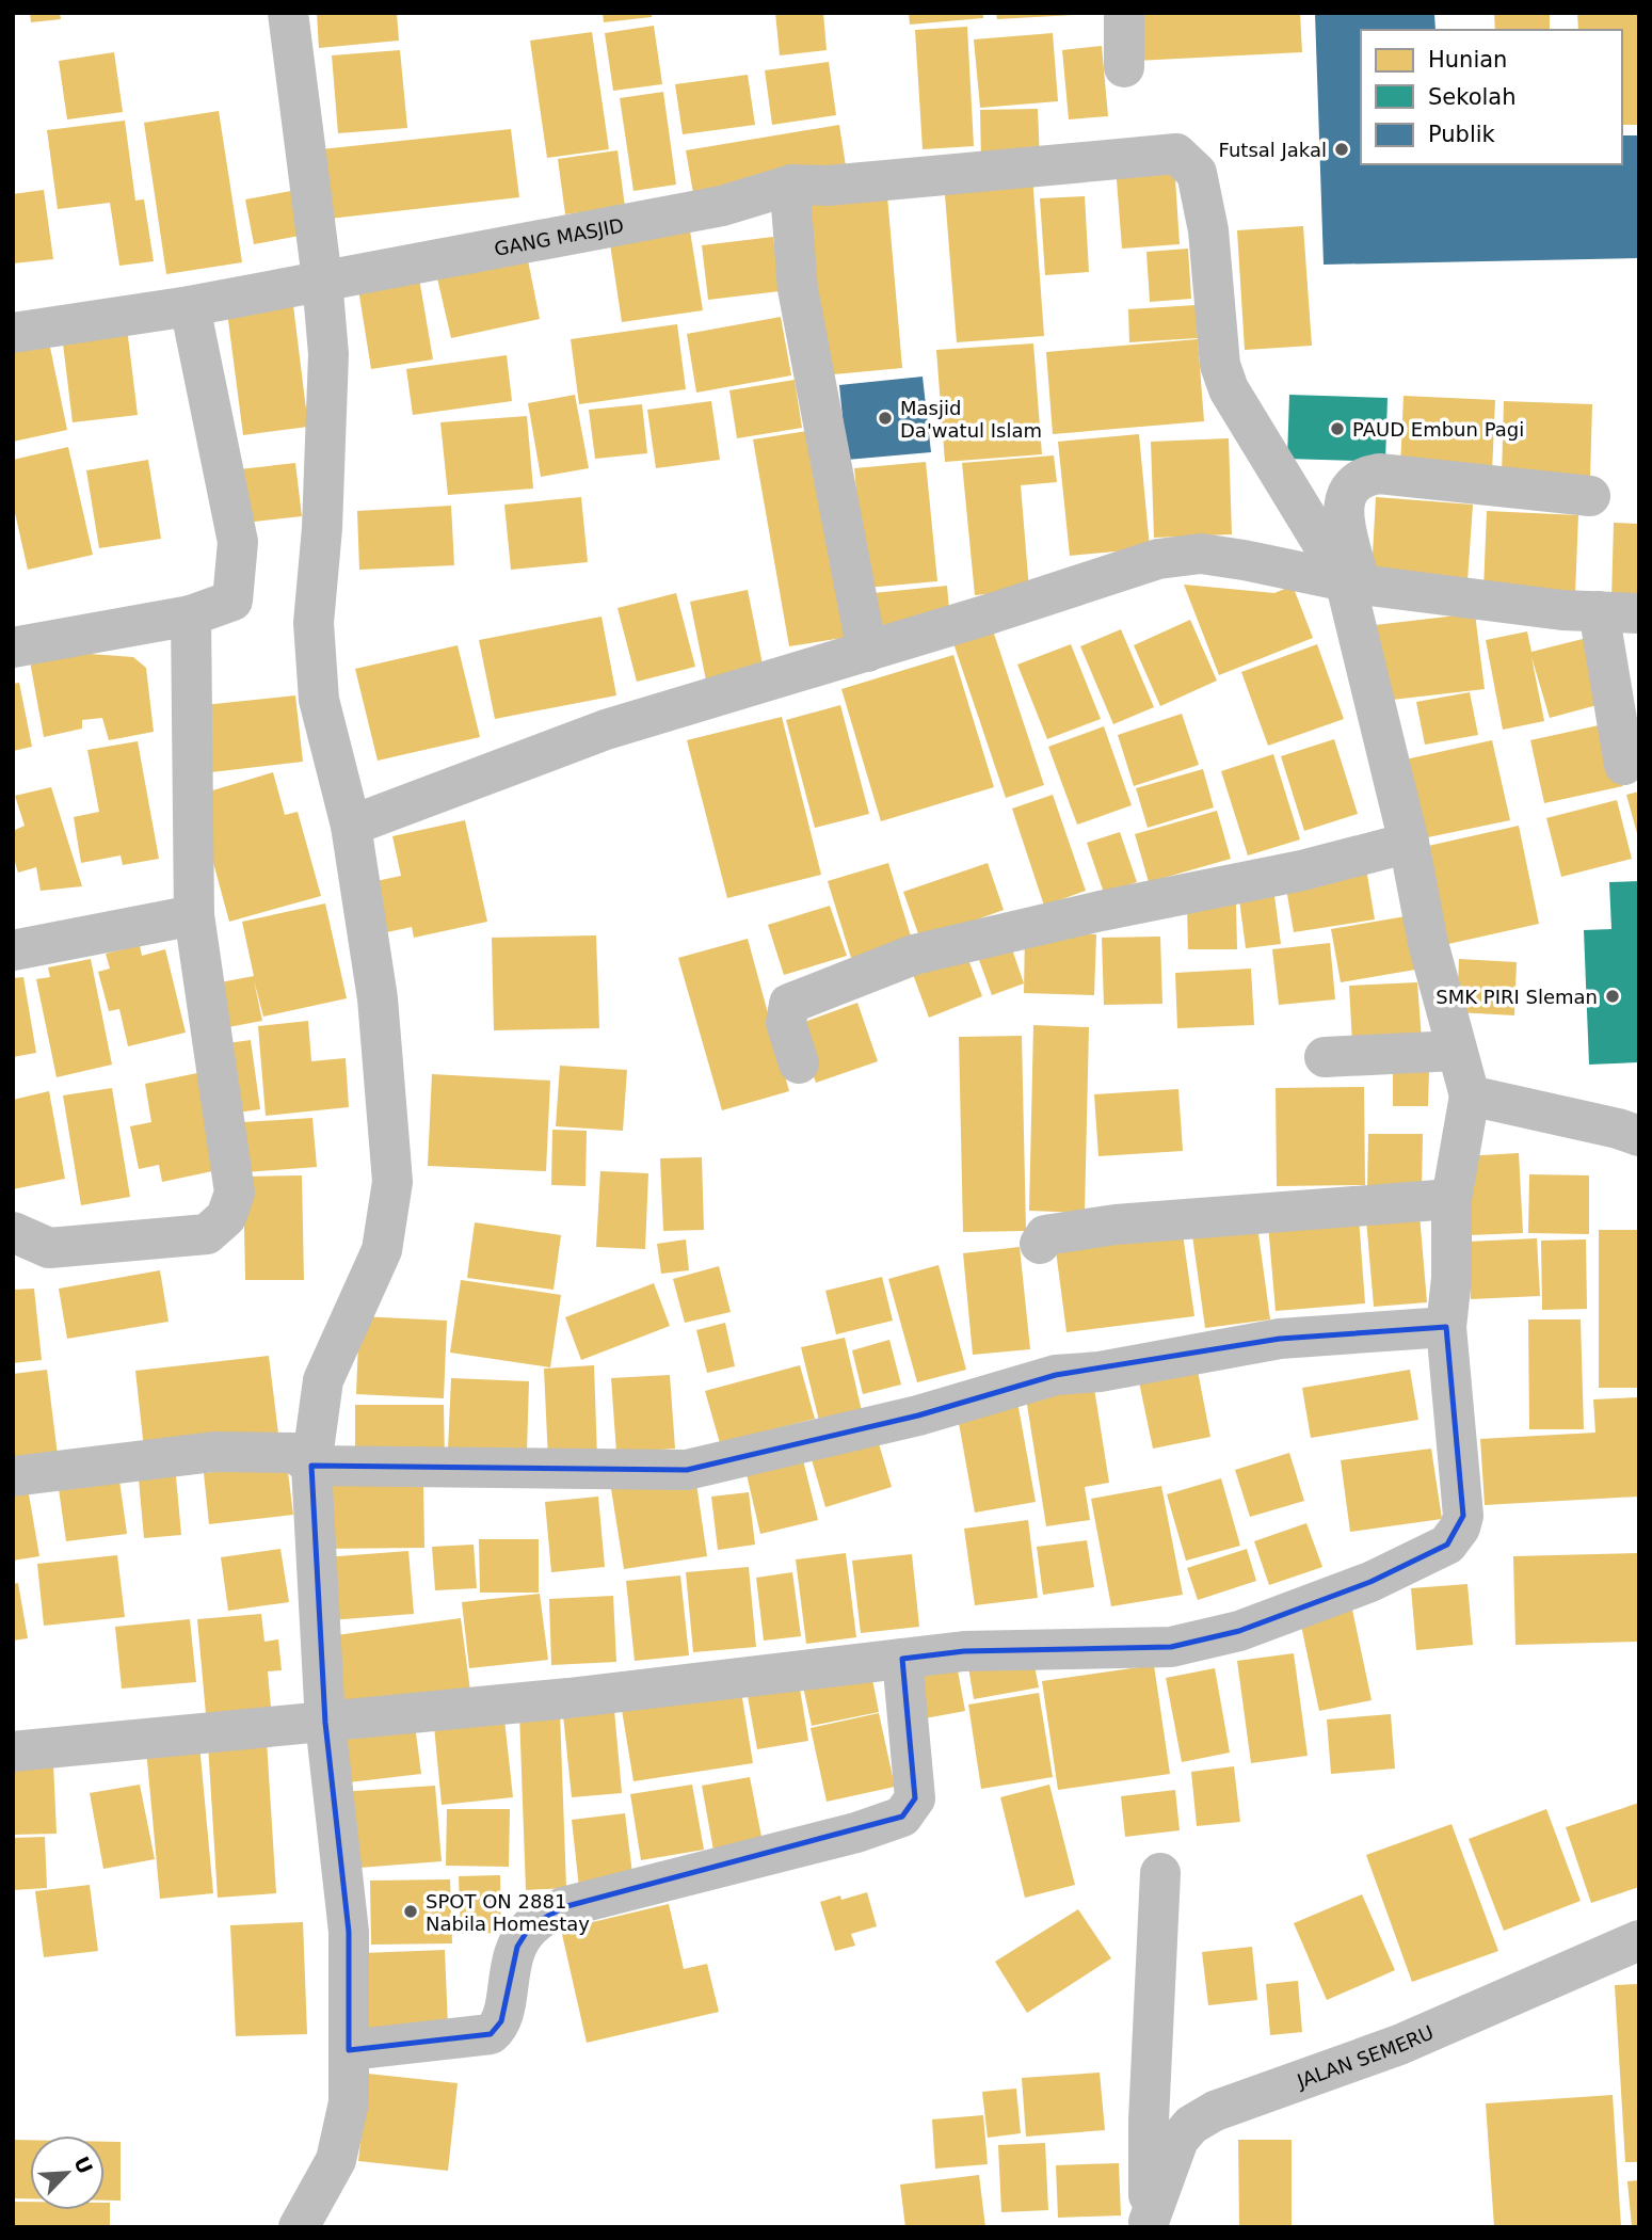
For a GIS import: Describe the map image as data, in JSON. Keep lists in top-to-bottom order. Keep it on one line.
{"streets":{"street":["GANG MASJID","JALAN SEMERU"]},"places":["Futsal Jakal","Masjid Da'watul Islam","PAUD Embun Pagi","SMK PIRI Sleman","SPOT ON 2881 Nabila Homestay"],"legend":["Hunian","Sekolah","Publik"],"north":"top right"}
